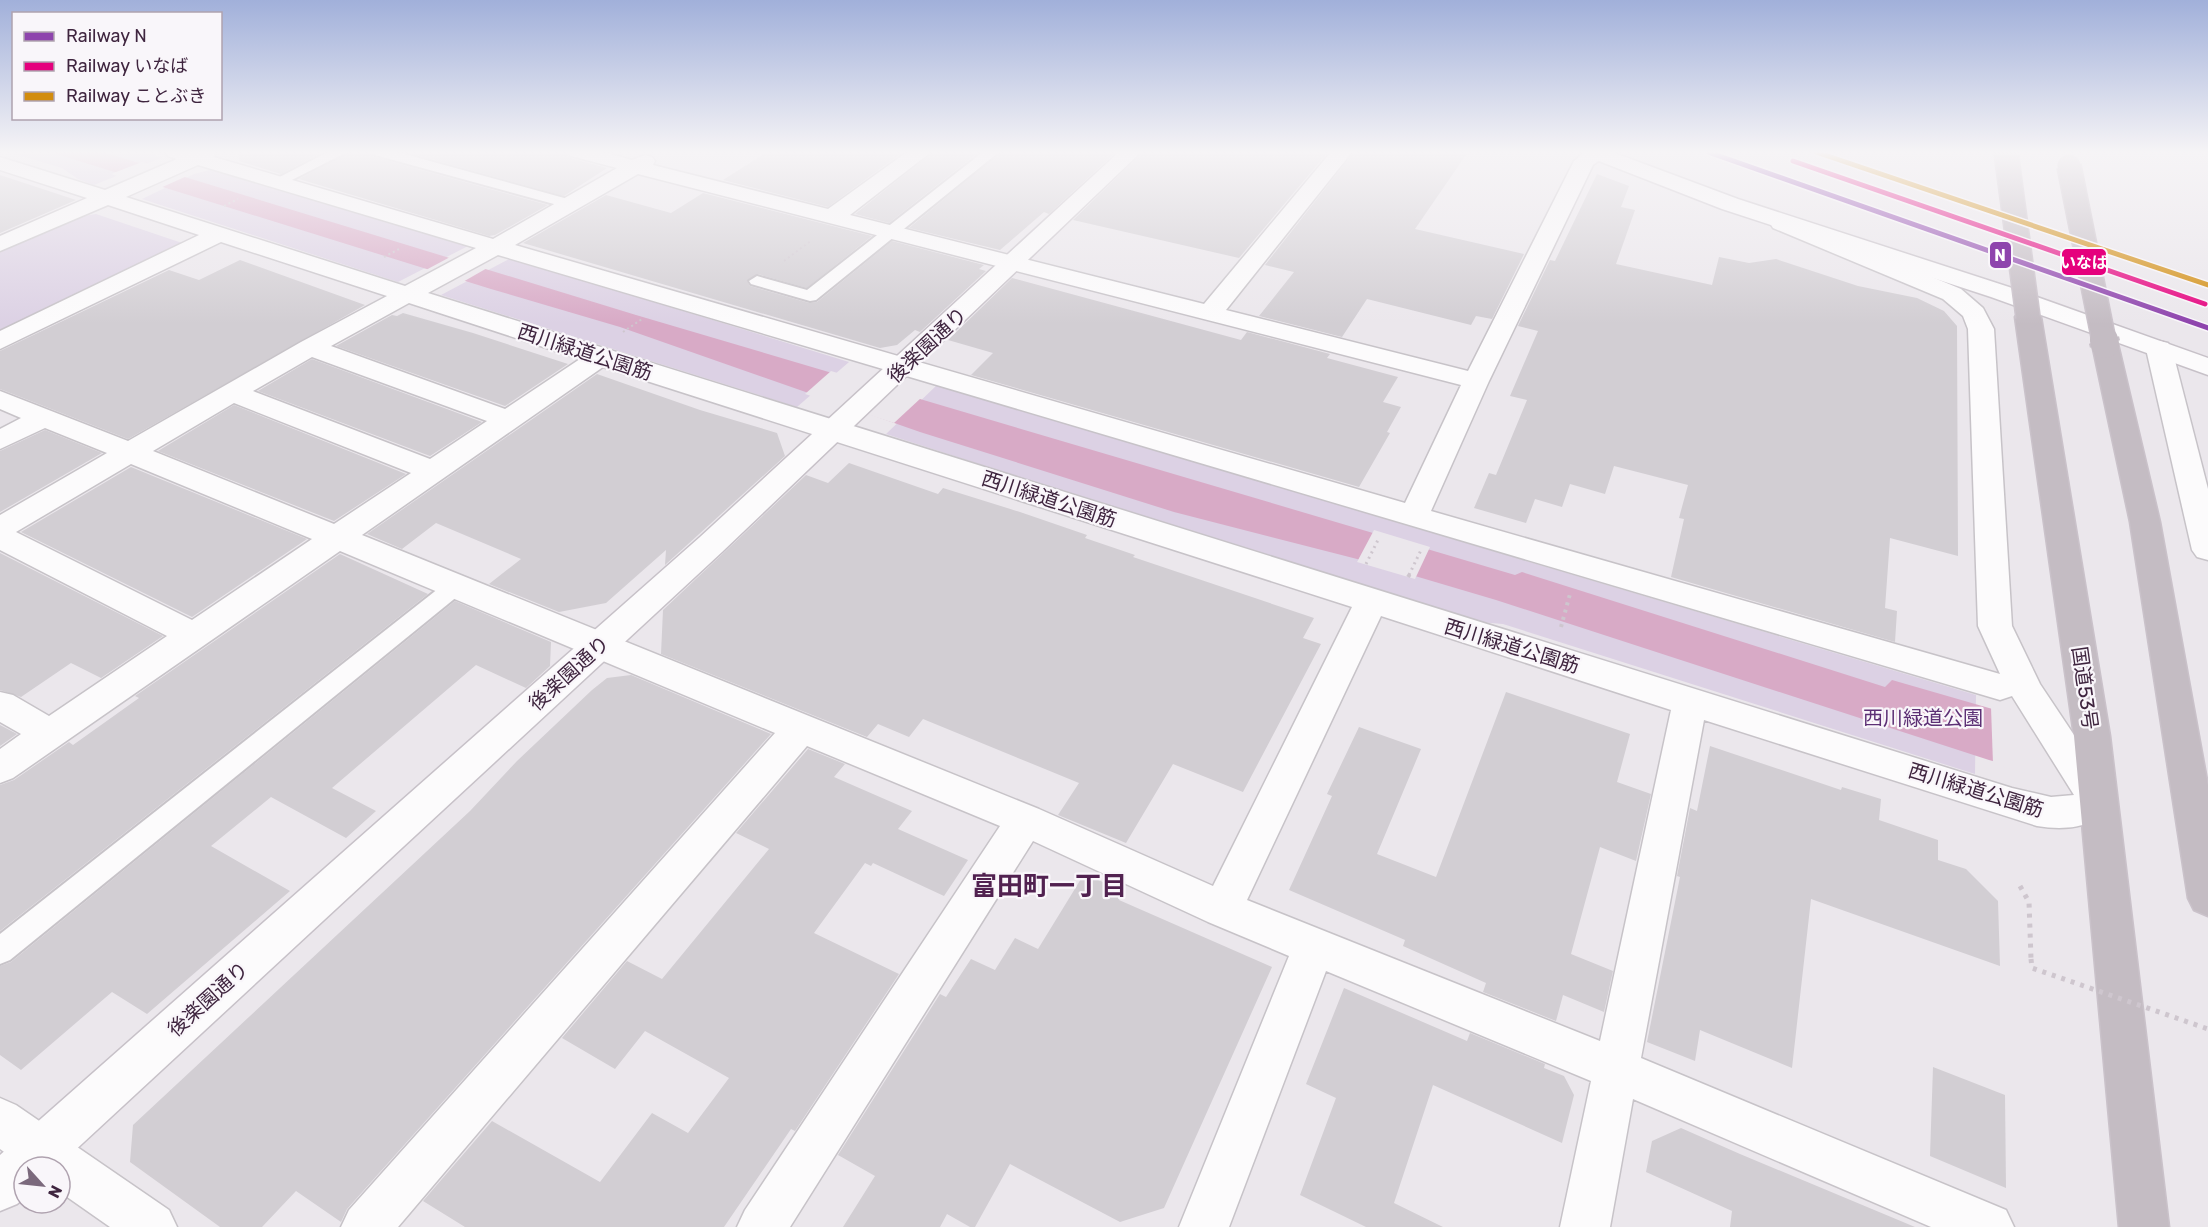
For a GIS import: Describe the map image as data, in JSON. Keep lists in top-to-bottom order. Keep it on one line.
{"streets":{"highway":["国道53号"],"street":["後楽園通り","西川緑道公園筋"]},"crossings":[["後楽園通り","西川緑道公園筋"],["西川緑道公園筋","国道53号"]],"districts":["富田町一丁目"],"parks":["西川緑道公園"],"lines":["rail line N","rail line いなば","rail line ことぶき"],"legend":["Railway N","Railway いなば","Railway ことぶき"],"north":"bottom right"}
